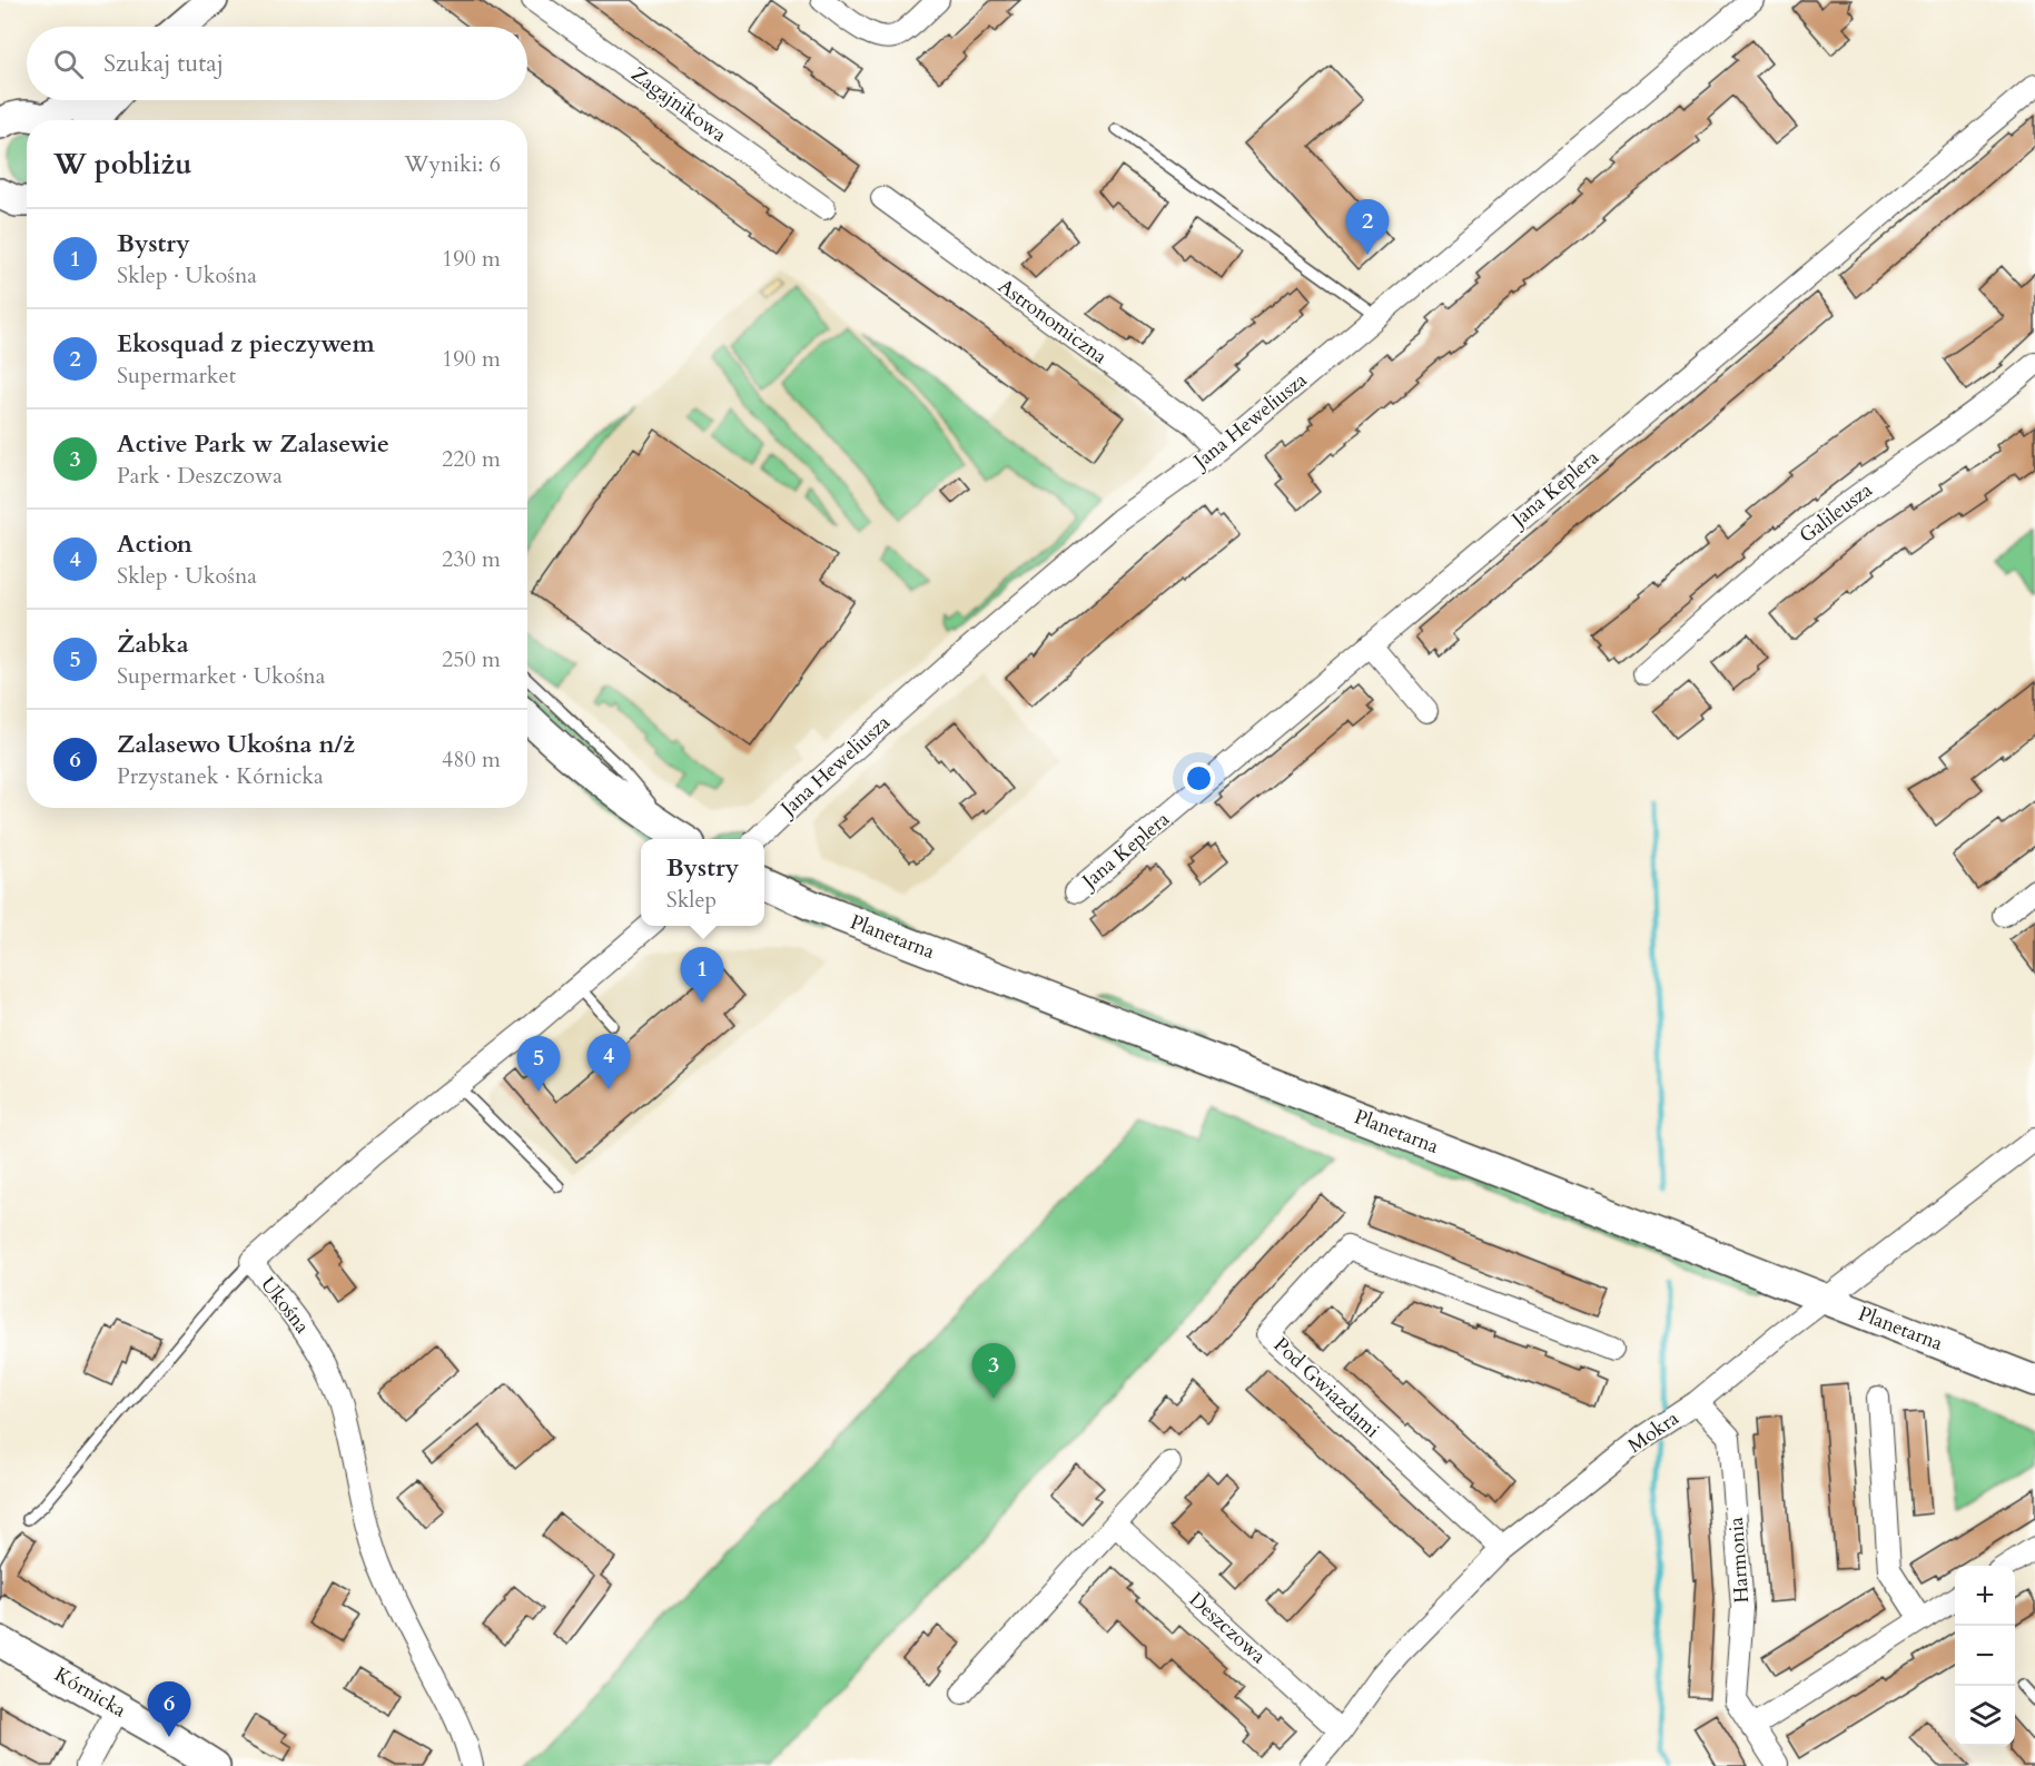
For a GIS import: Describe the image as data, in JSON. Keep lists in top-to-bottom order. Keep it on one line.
{"streets":{"street":["Zagajnikowa","Astronomiczna","Jana Heweliusza","Jana Keplera","Galileusza","Planetarna","Ukośna","Pod Gwiazdami","Mokra","Harmonia","Deszczowa","Kórnicka"]},"crossings":[["Astronomiczna","Jana Heweliusza"],["Planetarna","Mokra"],["Pod Gwiazdami","Mokra"],["Mokra","Harmonia"],["Mokra","Deszczowa"]],"page":{"search":"Szukaj tutaj","heading":["W pobliżu","Wyniki: 6"],"pins":["2","1","4","5","3","6"],"list":[{"mark":"1","name":"Bystry","note":"Sklep · Ukośna","value":"190 m"},{"mark":"2","name":"Ekosquad z pieczywem","note":"Supermarket","value":"190 m"},{"mark":"3","name":"Active Park w Zalasewie","note":"Park · Deszczowa","value":"220 m"},{"mark":"4","name":"Action","note":"Sklep · Ukośna","value":"230 m"},{"mark":"5","name":"Żabka","note":"Supermarket · Ukośna","value":"250 m"},{"mark":"6","name":"Zalasewo Ukośna n/ż","note":"Przystanek · Kórnicka","value":"480 m"}],"popup":["Bystry","Sklep"],"map_buttons":["+","−"]}}
